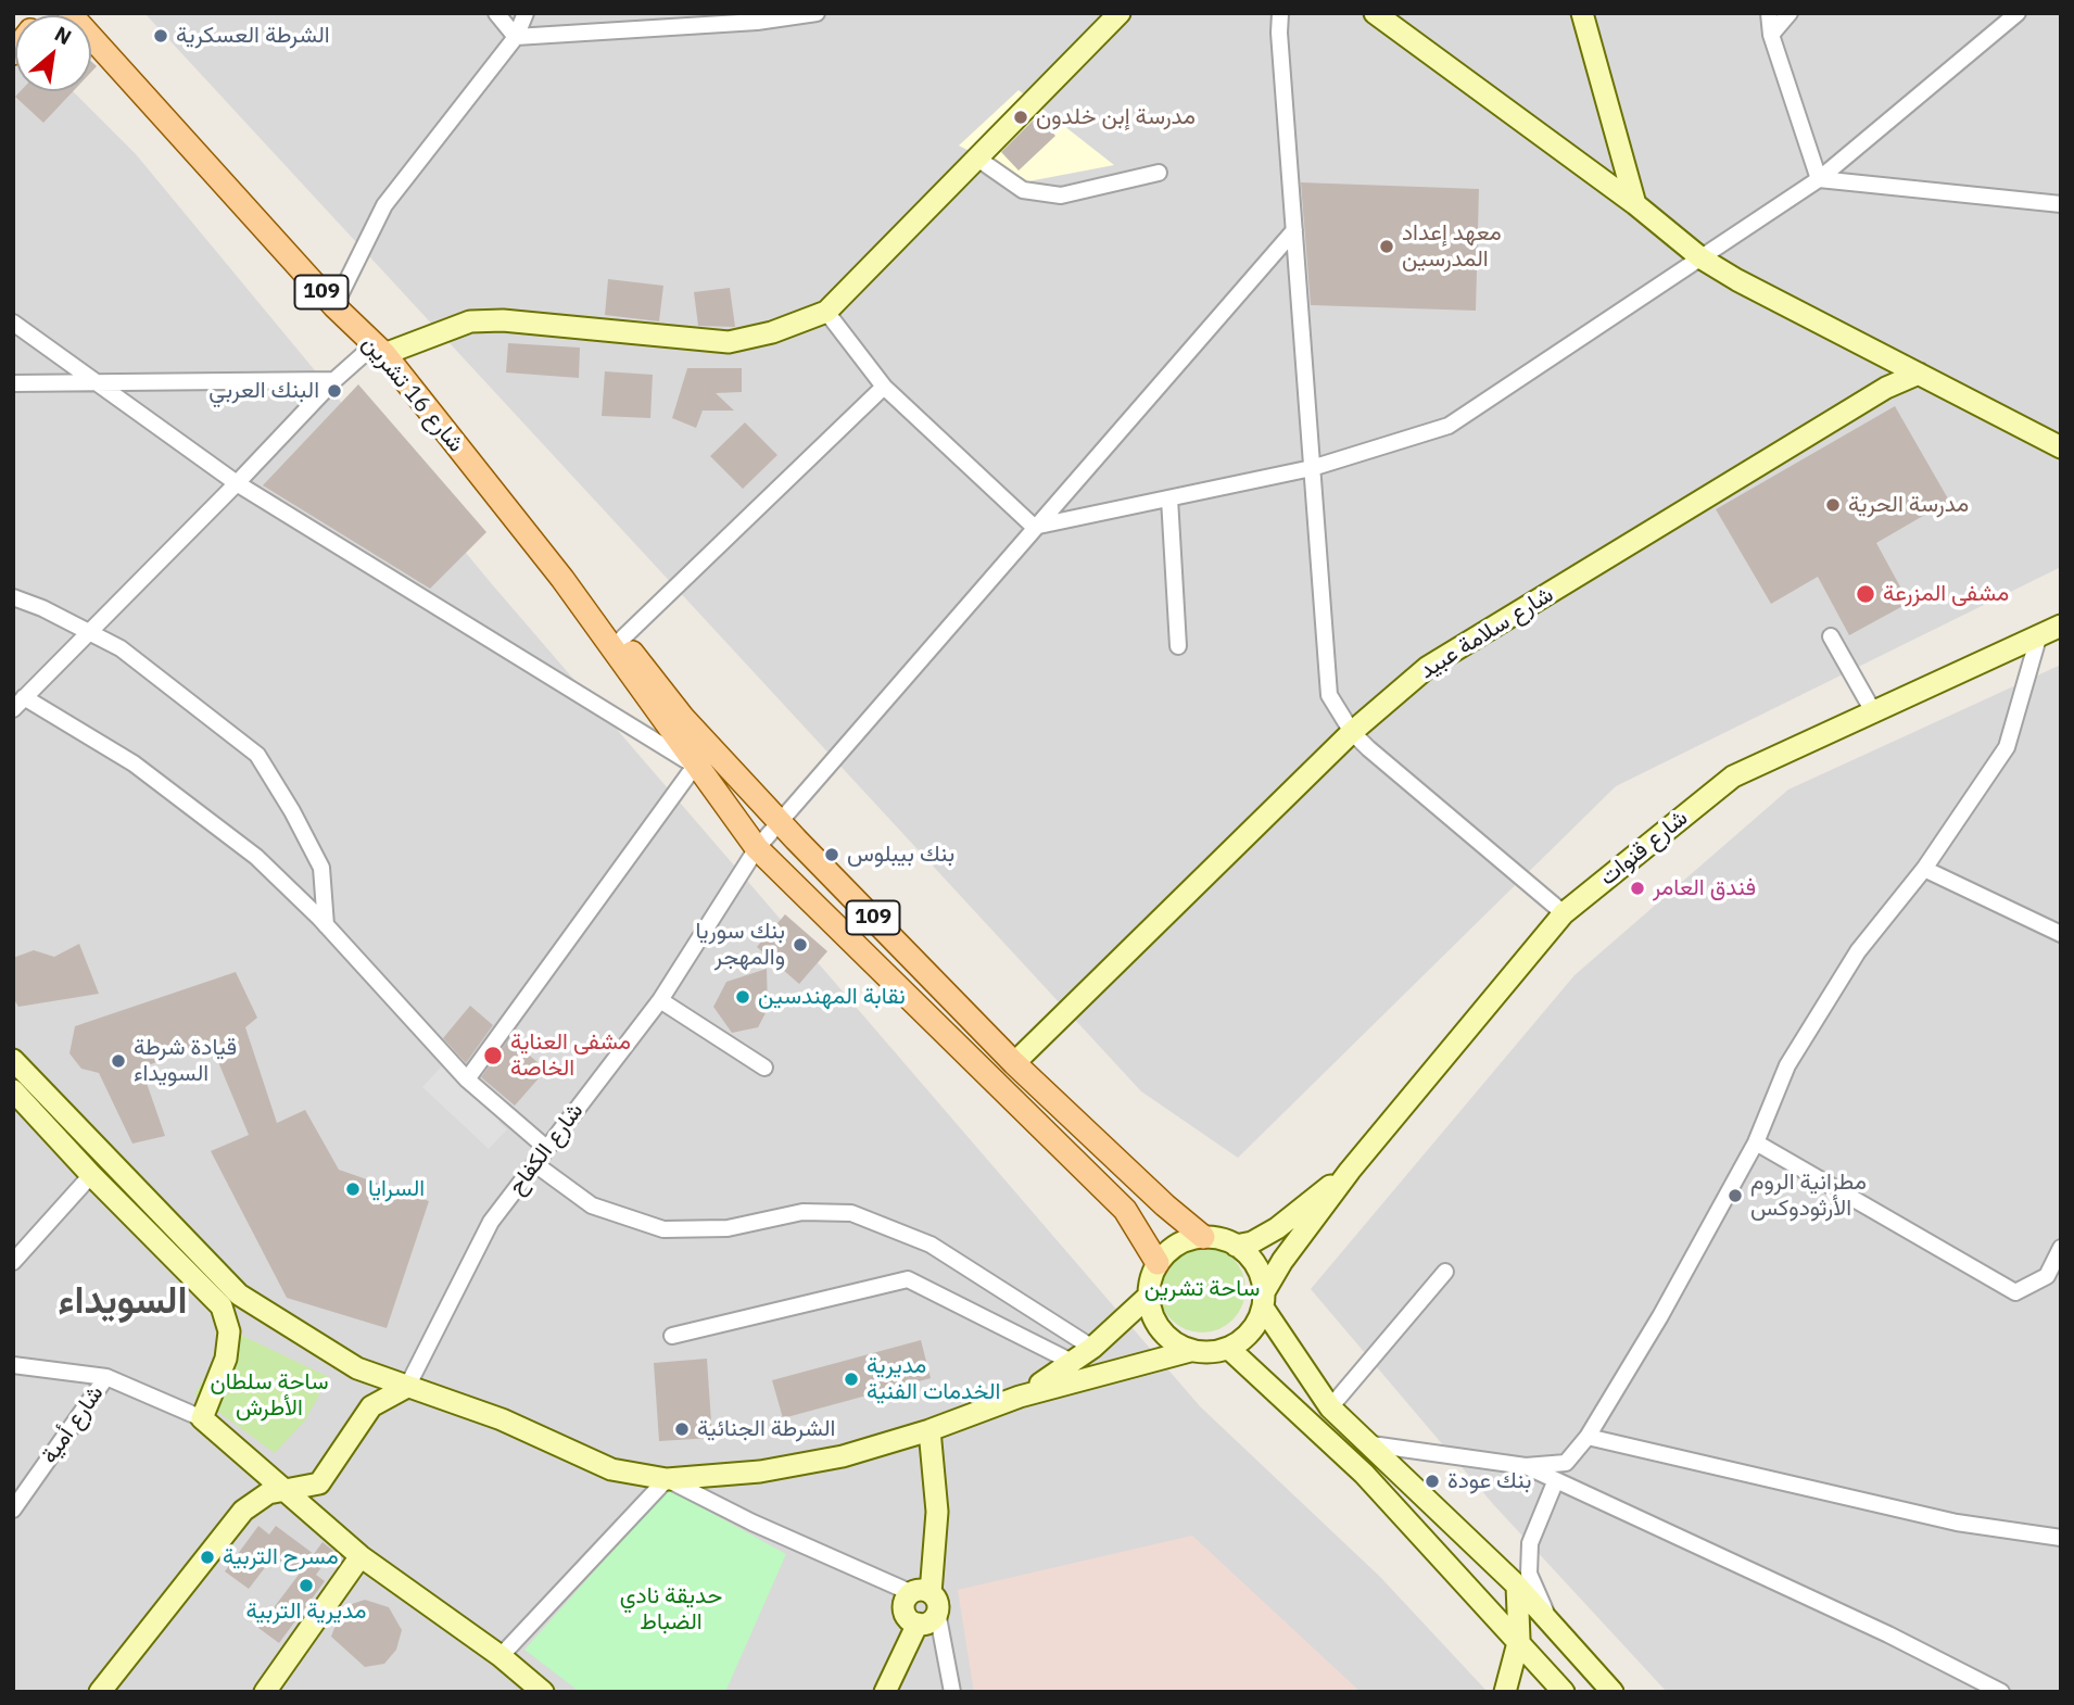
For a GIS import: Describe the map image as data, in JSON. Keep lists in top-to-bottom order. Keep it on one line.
{"streets":{"main road":["109","شارع 16 تشرين","شارع سلامة عبيد","شارع قنوات"],"street":["شارع الكفاح","شارع أمية"]},"crossings":[["109","شارع 16 تشرين"],["109","شارع سلامة عبيد"],["109","شارع قنوات"],["109","شارع الكفاح"]],"districts":["السويداء"],"parks":["ساحة تشرين","ساحة سلطان الأطرش","حديقة نادي الضباط"],"places":["الشرطة العسكرية","مدرسة إبن خلدون","معهد إعداد المدرسين","البنك العربي","مدرسة الحرية","مشفى المزرعة","بنك بيبلوس","فندق العامر","بنك سوريا والمهجر","نقابة المهندسين","مشفى العناية الخاصة","قيادة شرطة السويداء","السرايا","مطرانية الروم الأرثودوكس","مديرية الخدمات الفنية","الشرطة الجنائية","بنك عودة","مسرح التربية","مديرية التربية"],"north":"top right"}
